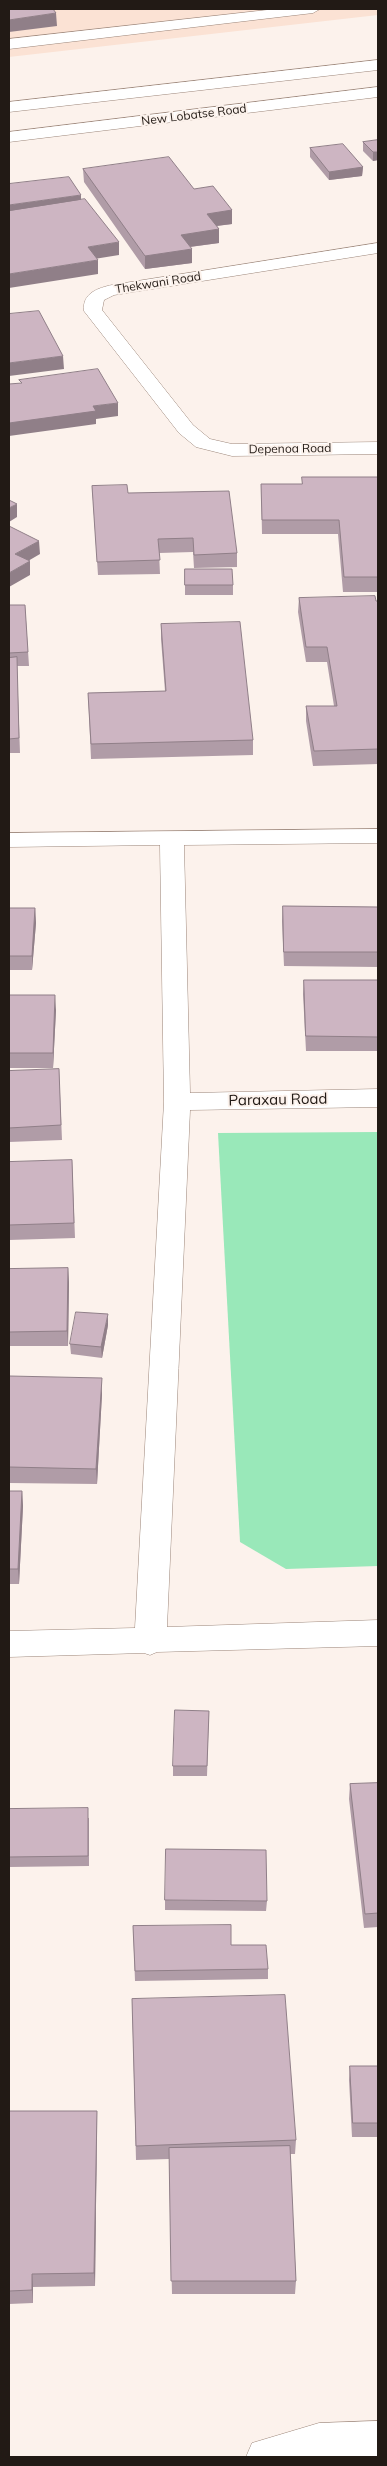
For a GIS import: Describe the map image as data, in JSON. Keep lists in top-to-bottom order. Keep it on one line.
{"streets":{"street":["New Lobatse Road","Thekwani Road","Depenoa Road","Paraxau Road"]},"crossings":[["Thekwani Road","Depenoa Road"]]}
